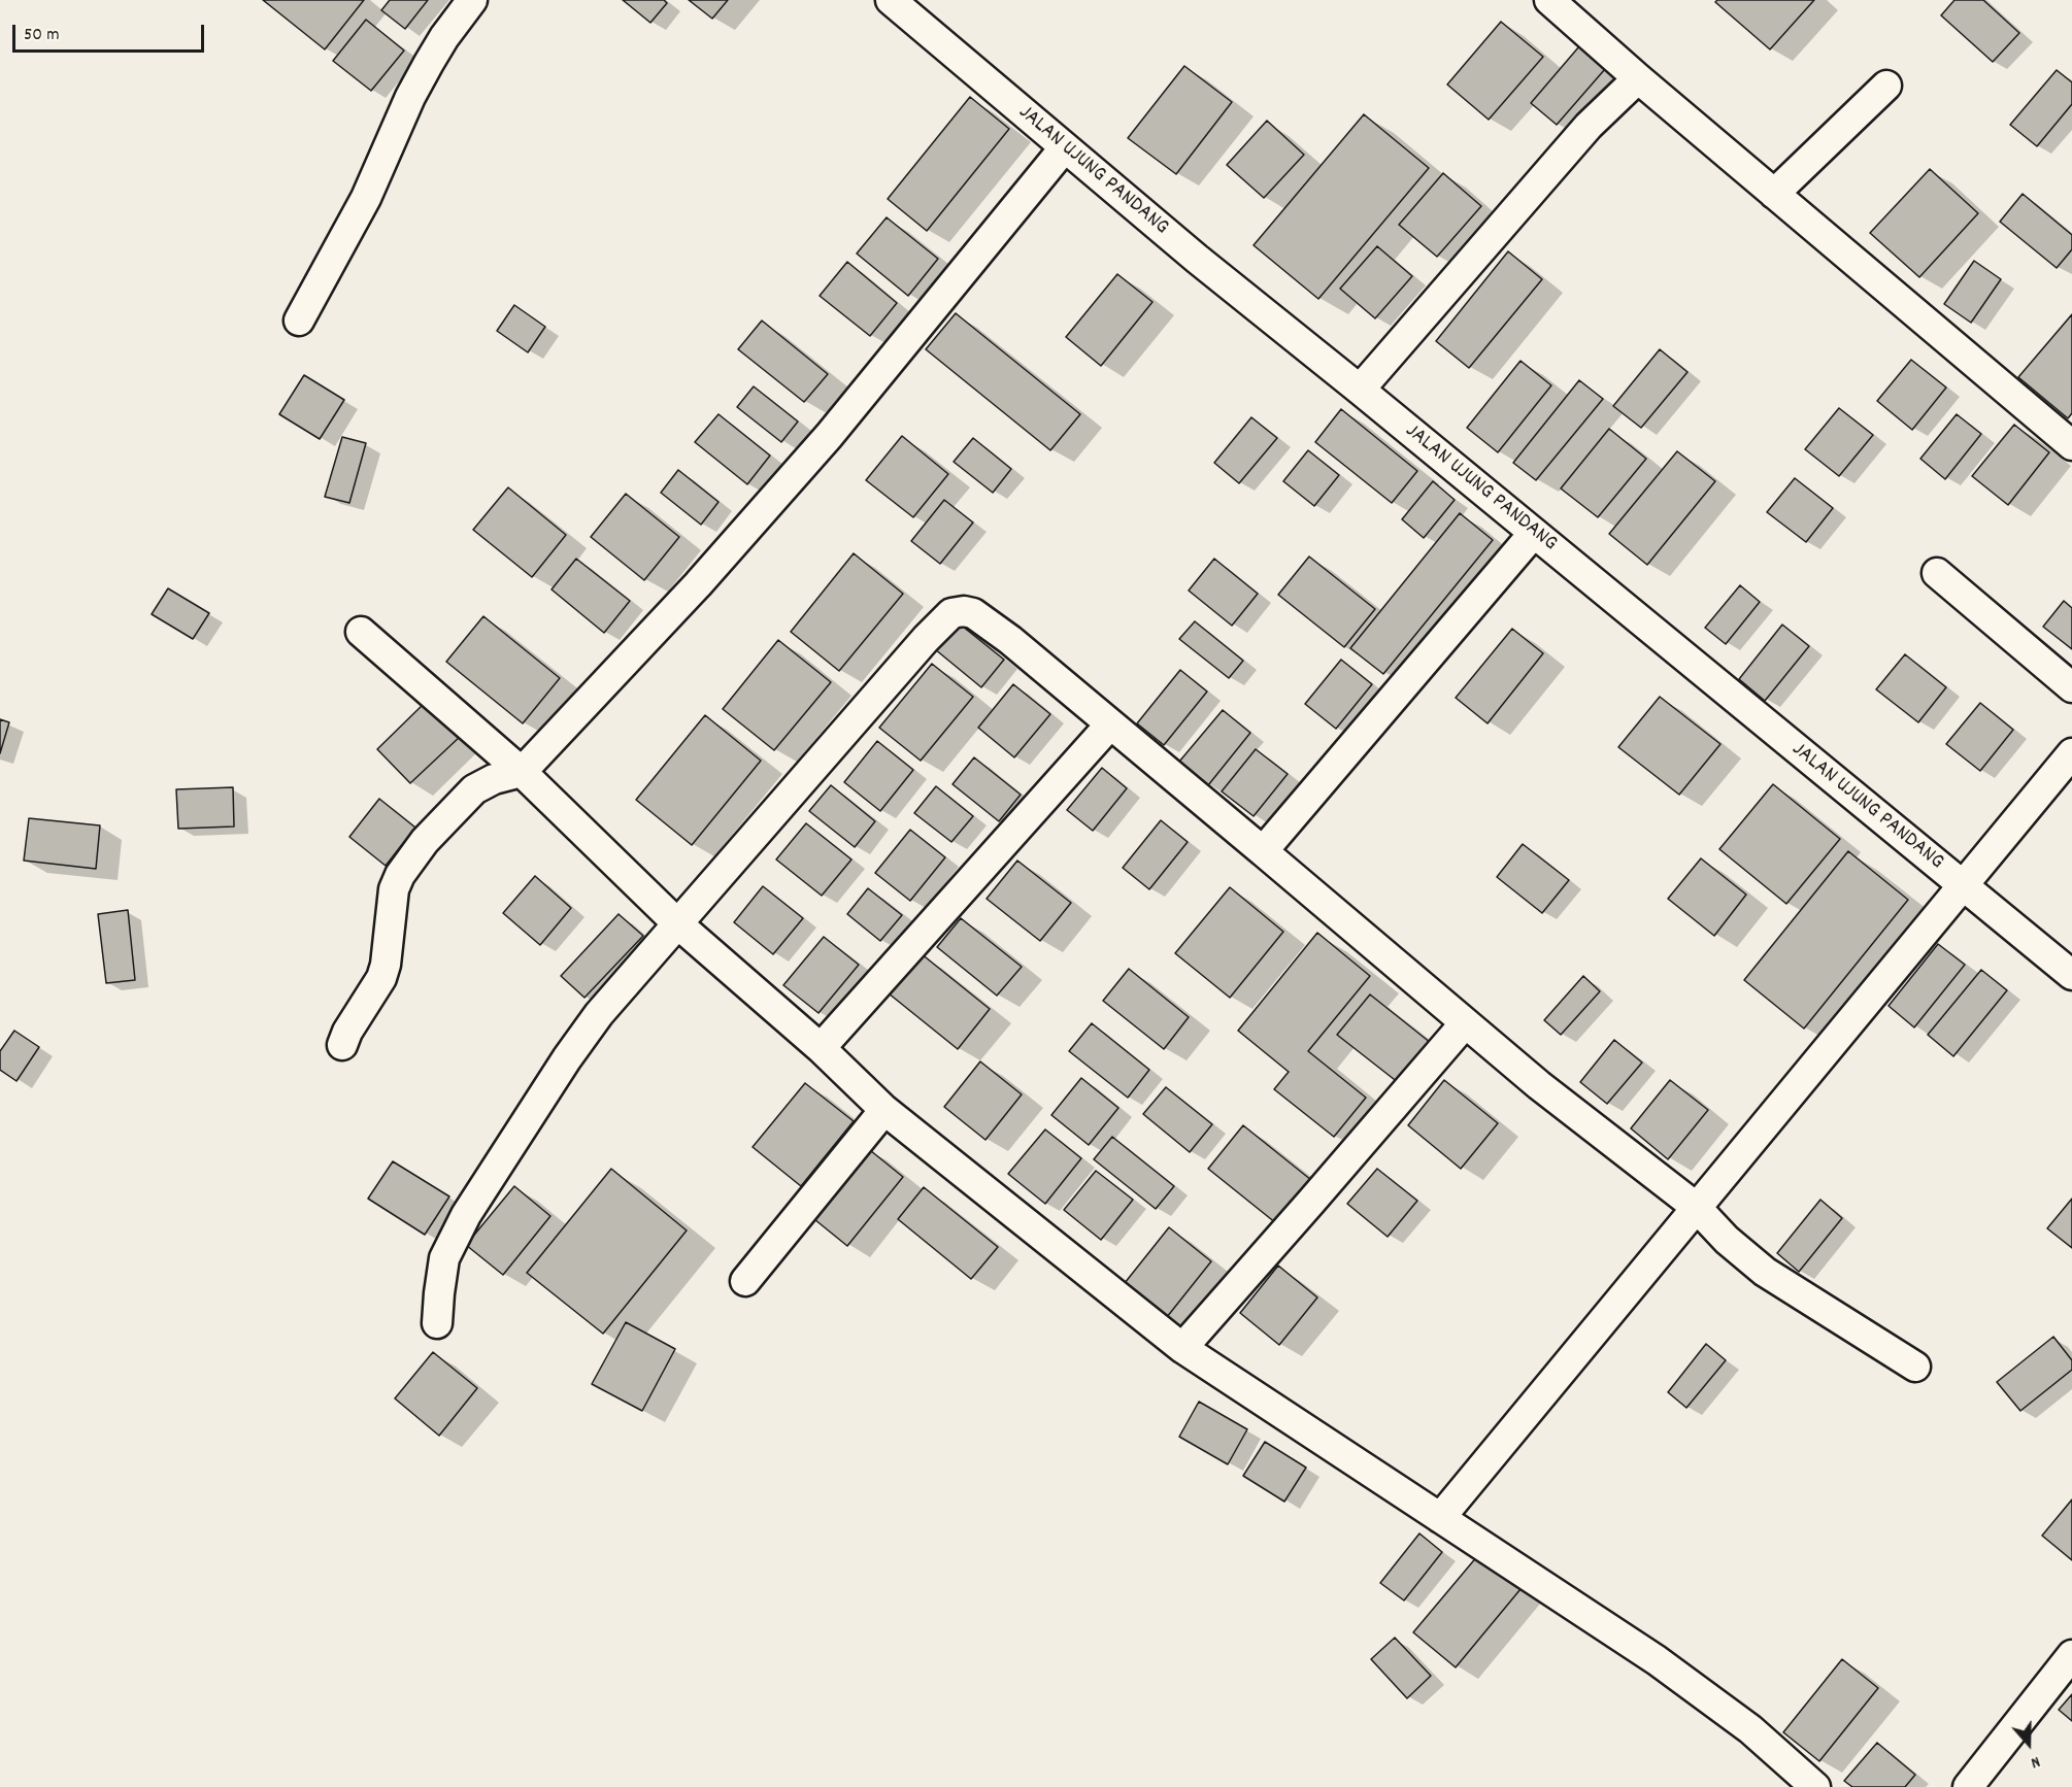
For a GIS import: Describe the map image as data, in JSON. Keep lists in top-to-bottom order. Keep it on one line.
{"streets":{"street":["JALAN UJUNG PANDANG"]},"scale_bar":"50 m","north":"bottom"}
